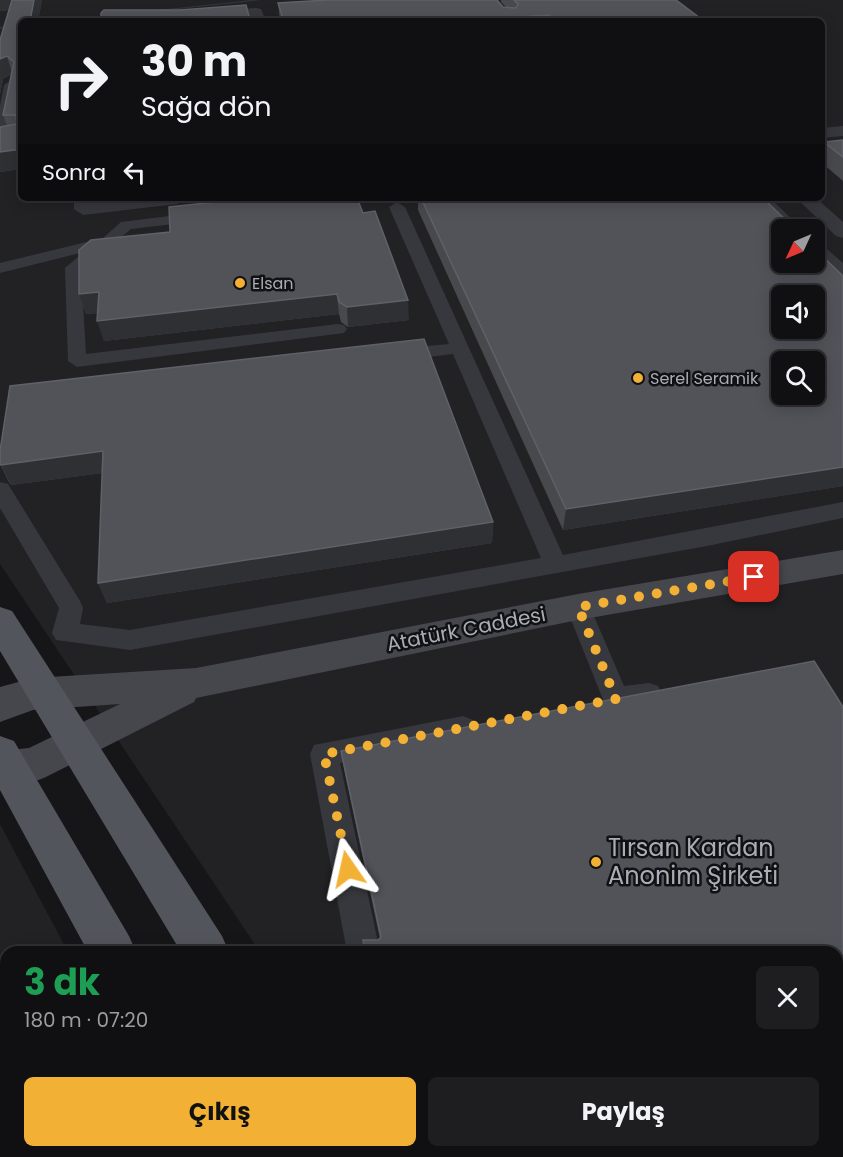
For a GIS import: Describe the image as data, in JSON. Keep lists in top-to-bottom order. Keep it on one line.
{"streets":{"main road":["Atatürk Caddesi"]},"places":["Elsan","Serel Seramik","Tırsan Kardan Anonim Şirketi"],"north":"bottom left","page":{"turn":["30 m","Sağa dön"],"then":"Sonra","heading":["3 dk","180 m · 07:20"],"buttons":["Çıkış","Paylaş"]}}
